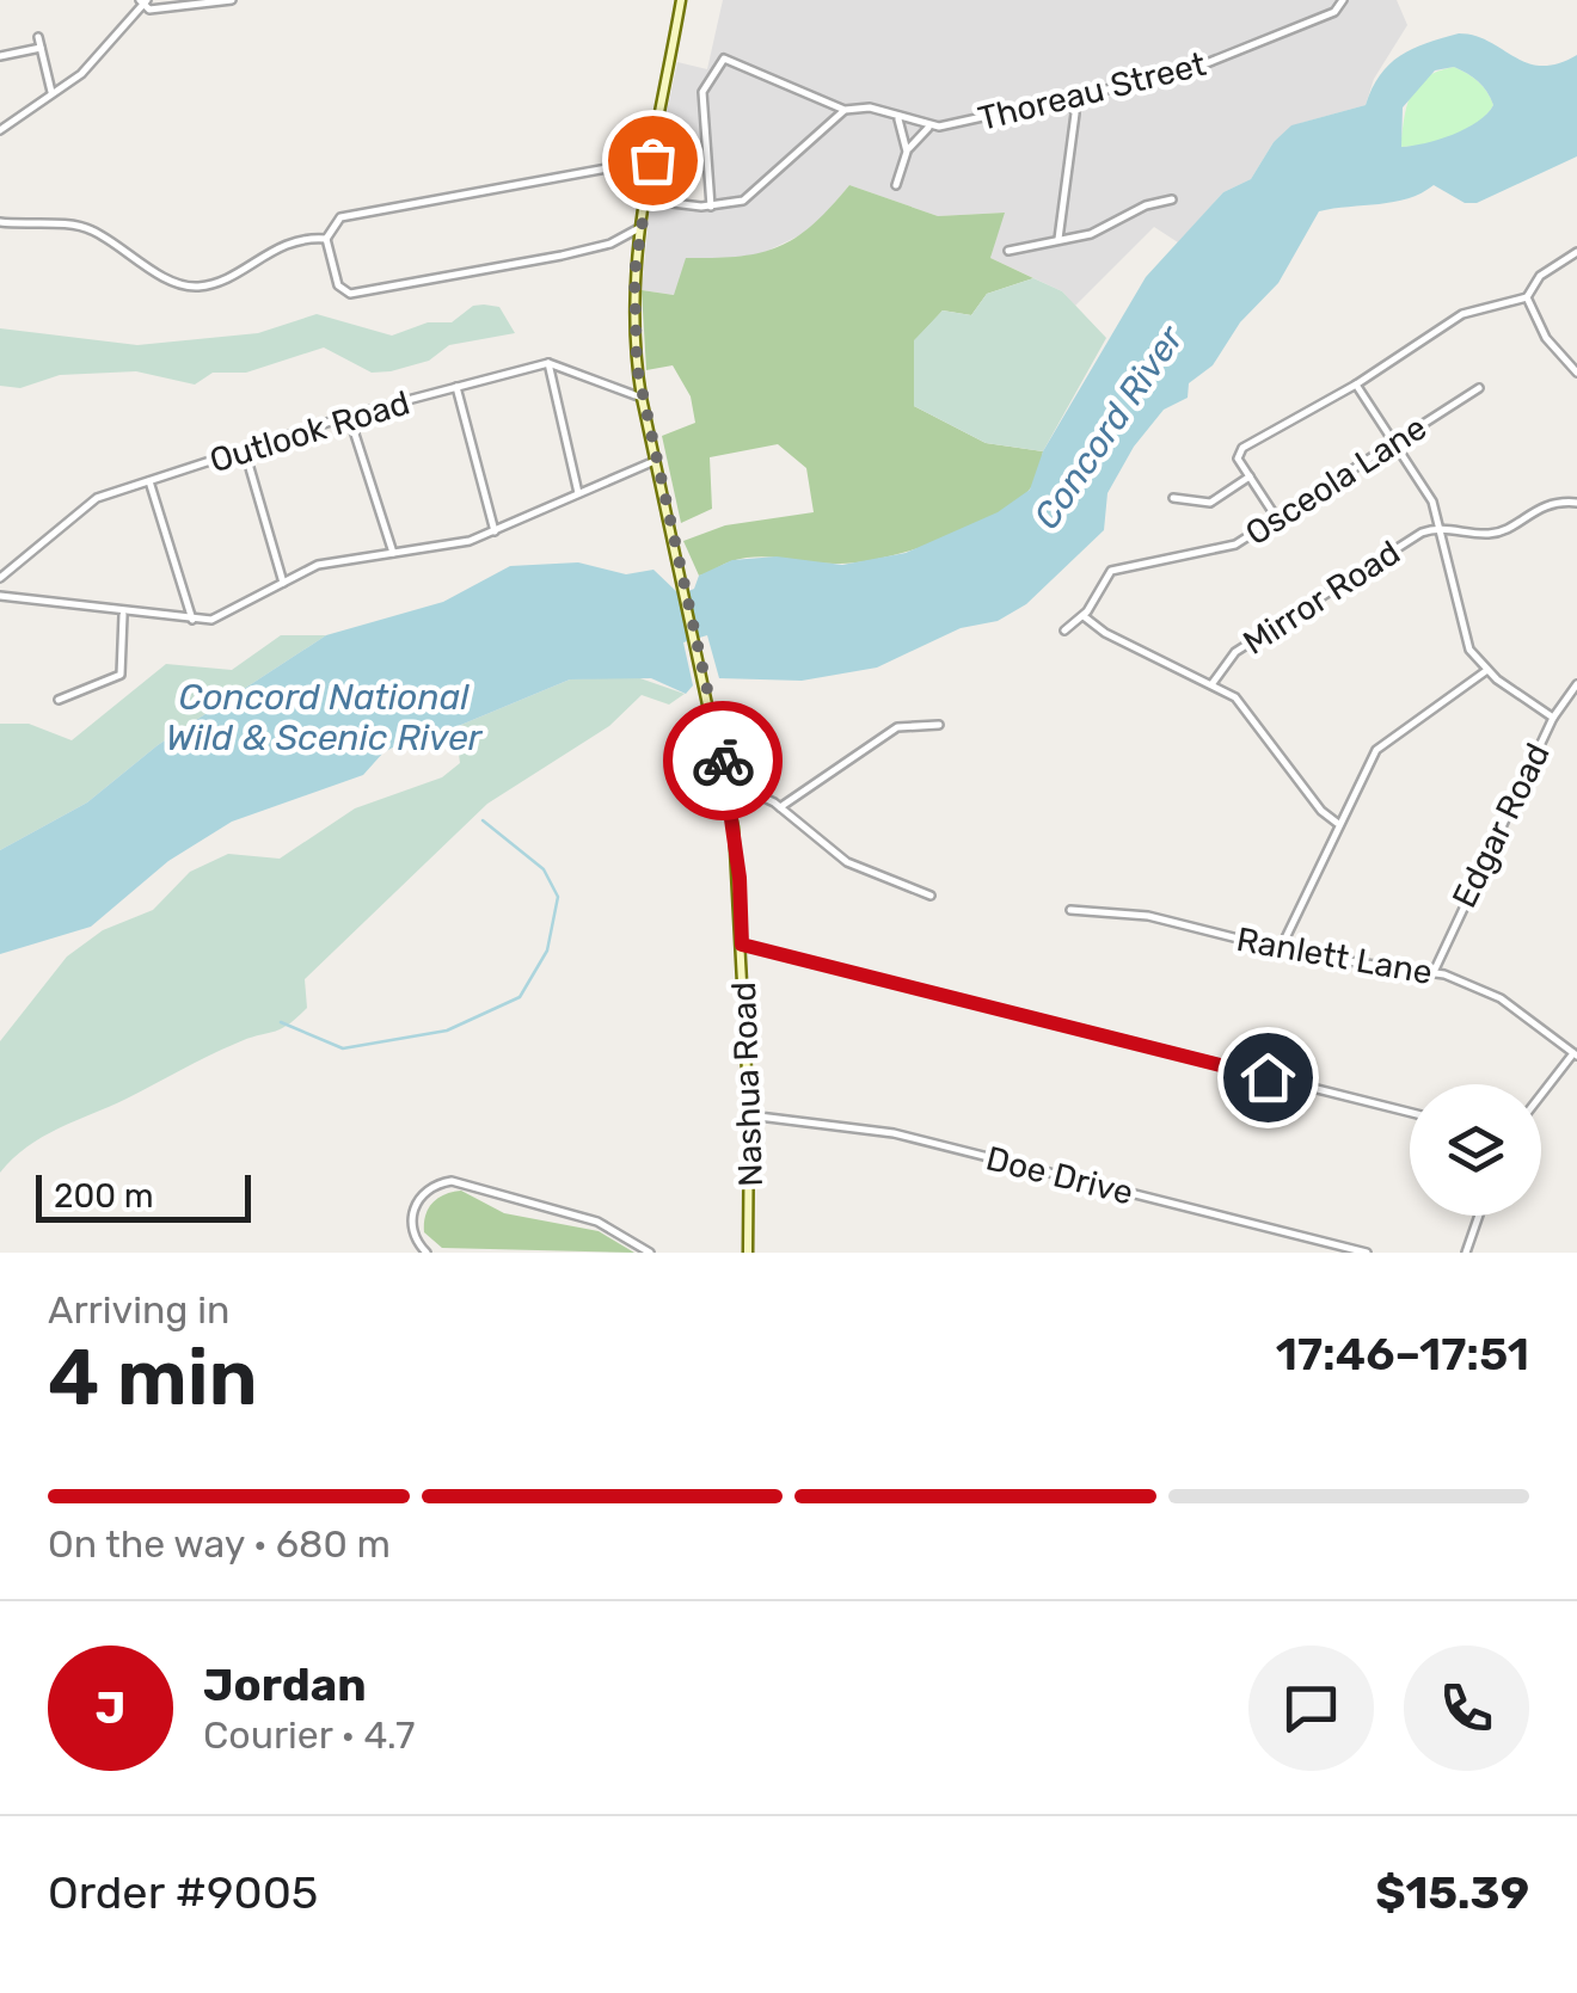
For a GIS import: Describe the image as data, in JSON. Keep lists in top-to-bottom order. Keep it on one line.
{"streets":{"main road":["Nashua Road"],"street":["Thoreau Street","Outlook Road","Osceola Lane","Mirror Road","Edgar Road","Ranlett Lane","Doe Drive"]},"crossings":[["Edgar Road","Ranlett Lane"],["Nashua Road","Doe Drive"]],"water":["Concord River","Concord National Wild & Scenic River"],"scale_bar":"200 m","page":{"scale":"200 m","heading":["4 min","Arriving in","17:46–17:51"],"panel":["Jordan","Courier · 4.7","Order #9005","$15.39"],"bar":"On the way · 680 m","round":"J"}}
